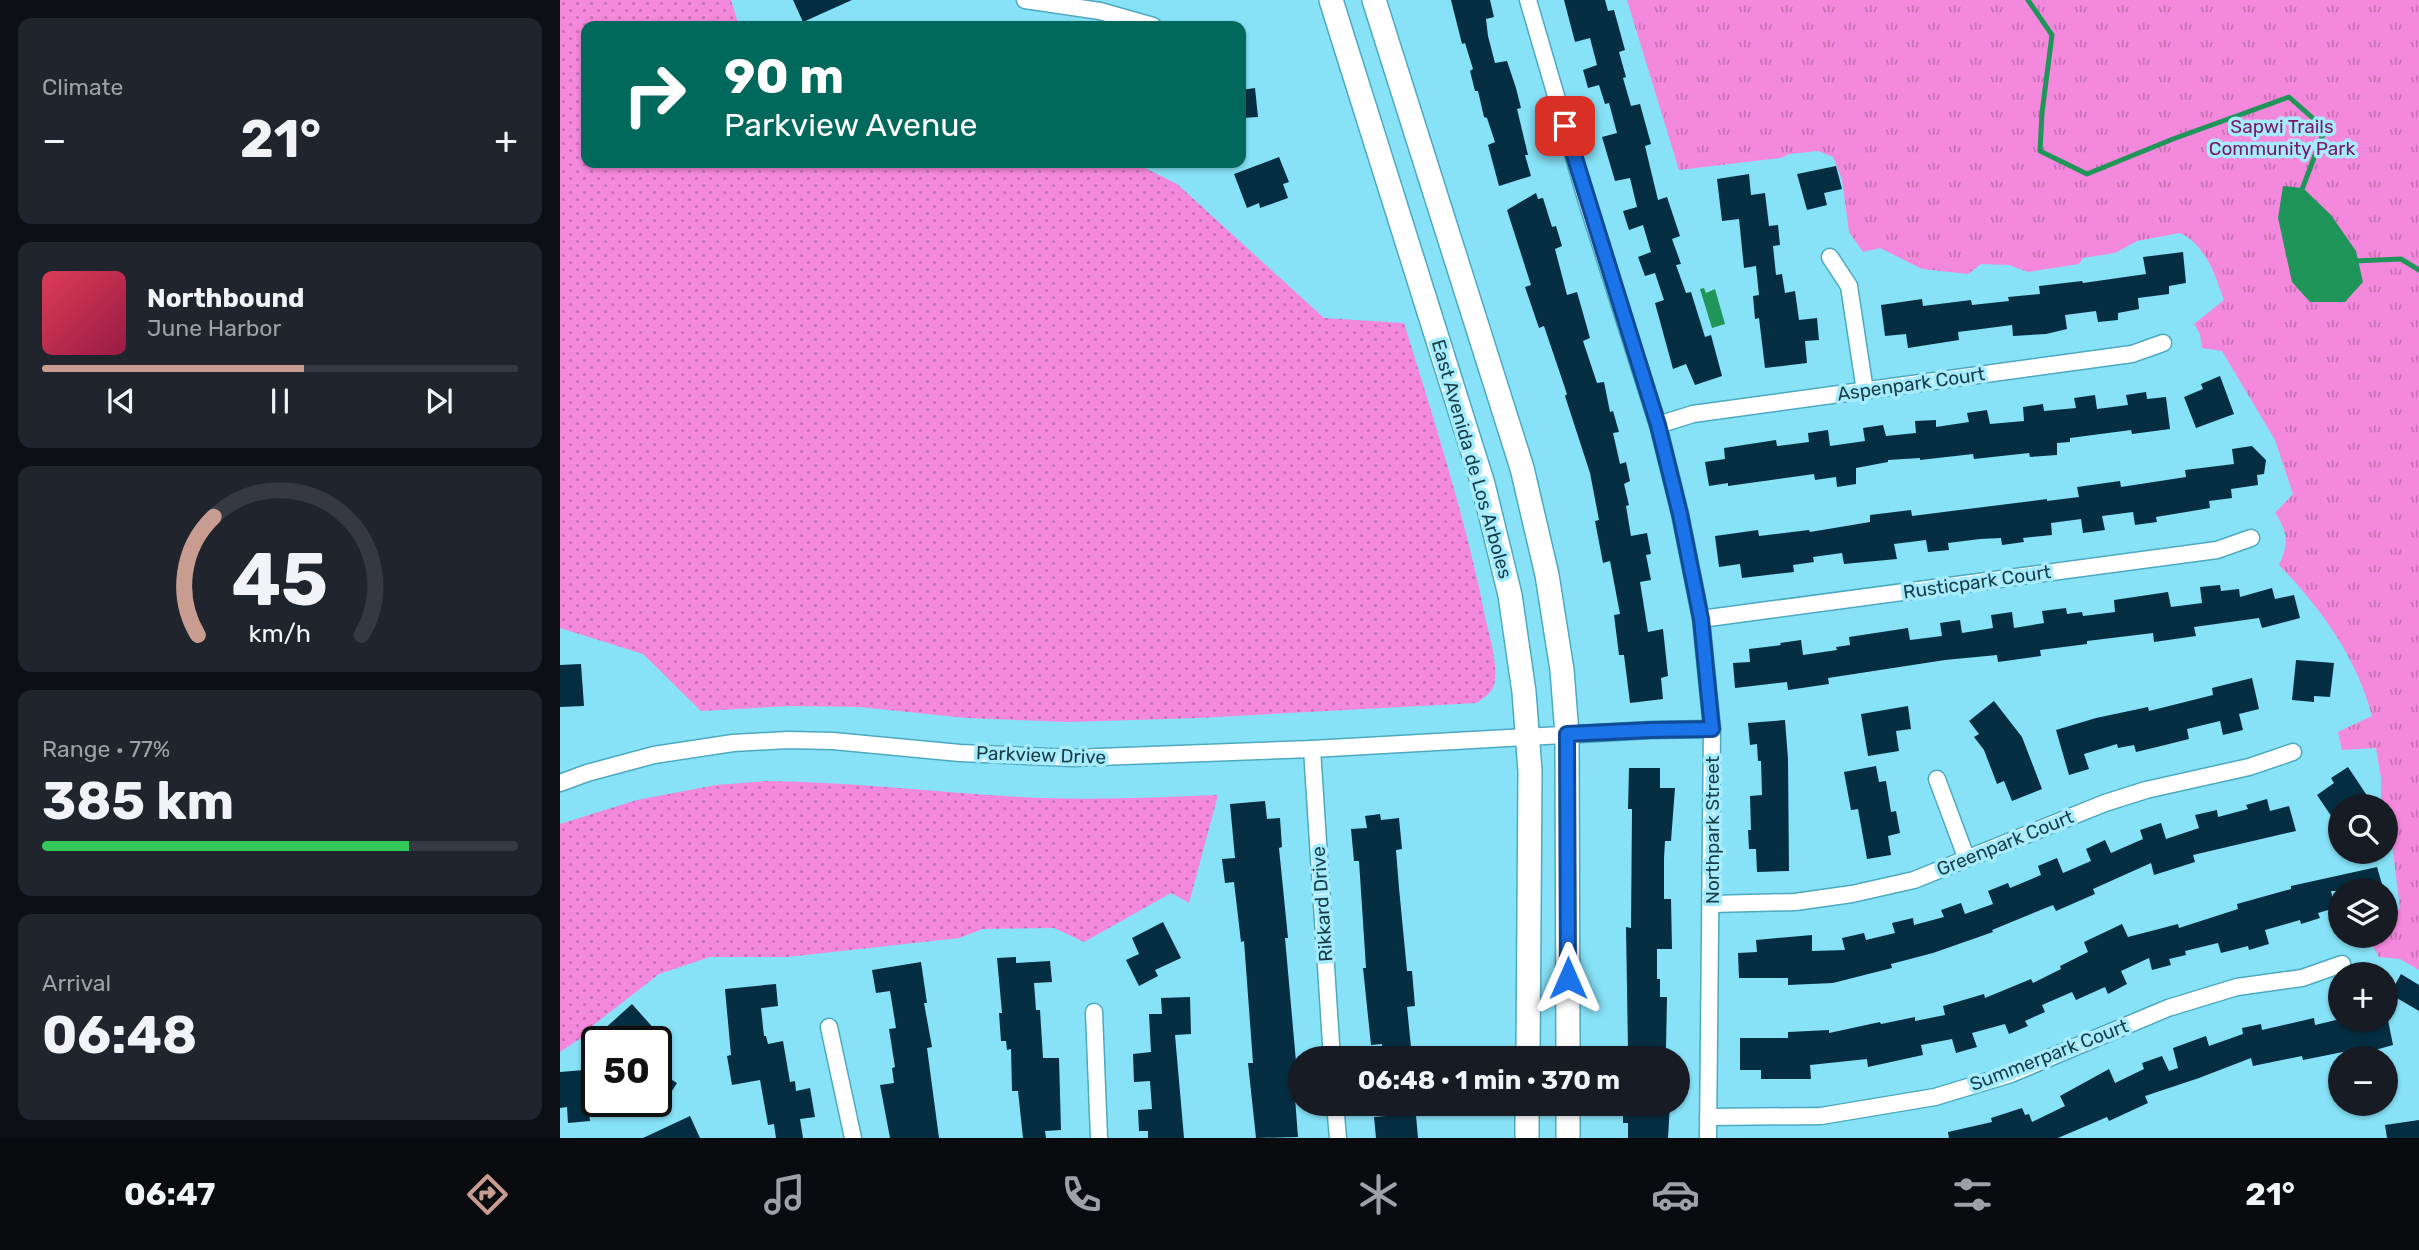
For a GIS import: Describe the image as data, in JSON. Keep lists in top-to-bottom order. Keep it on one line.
{"streets":{"main road":["East Avenida de Los Arboles"],"street":["Aspenpark Court","Rusticpark Court","Parkview Drive","Northpark Street","Greenpark Court","Rikkard Drive","Summerpark Court"]},"crossings":[["Aspenpark Court","Northpark Street"],["East Avenida de Los Arboles","Parkview Drive"],["Rusticpark Court","Northpark Street"],["Parkview Drive","Northpark Street"],["Parkview Drive","Rikkard Drive"],["Northpark Street","Greenpark Court"],["Northpark Street","Summerpark Court"]],"parks":["Sapwi Trails Community Park"],"page":{"tile":["Climate",["Range · 77%","385 km"],["Arrival","06:48"]],"turn":["90 m","Parkview Avenue"],"heat":["−","21°","+"],"song":["Northbound","June Harbor"],"map_buttons":["+","−"],"limit":"50","trip":"06:48 · 1 min · 370 m","tabs":["06:47","21°"],"gauge":["45","km/h"]}}
